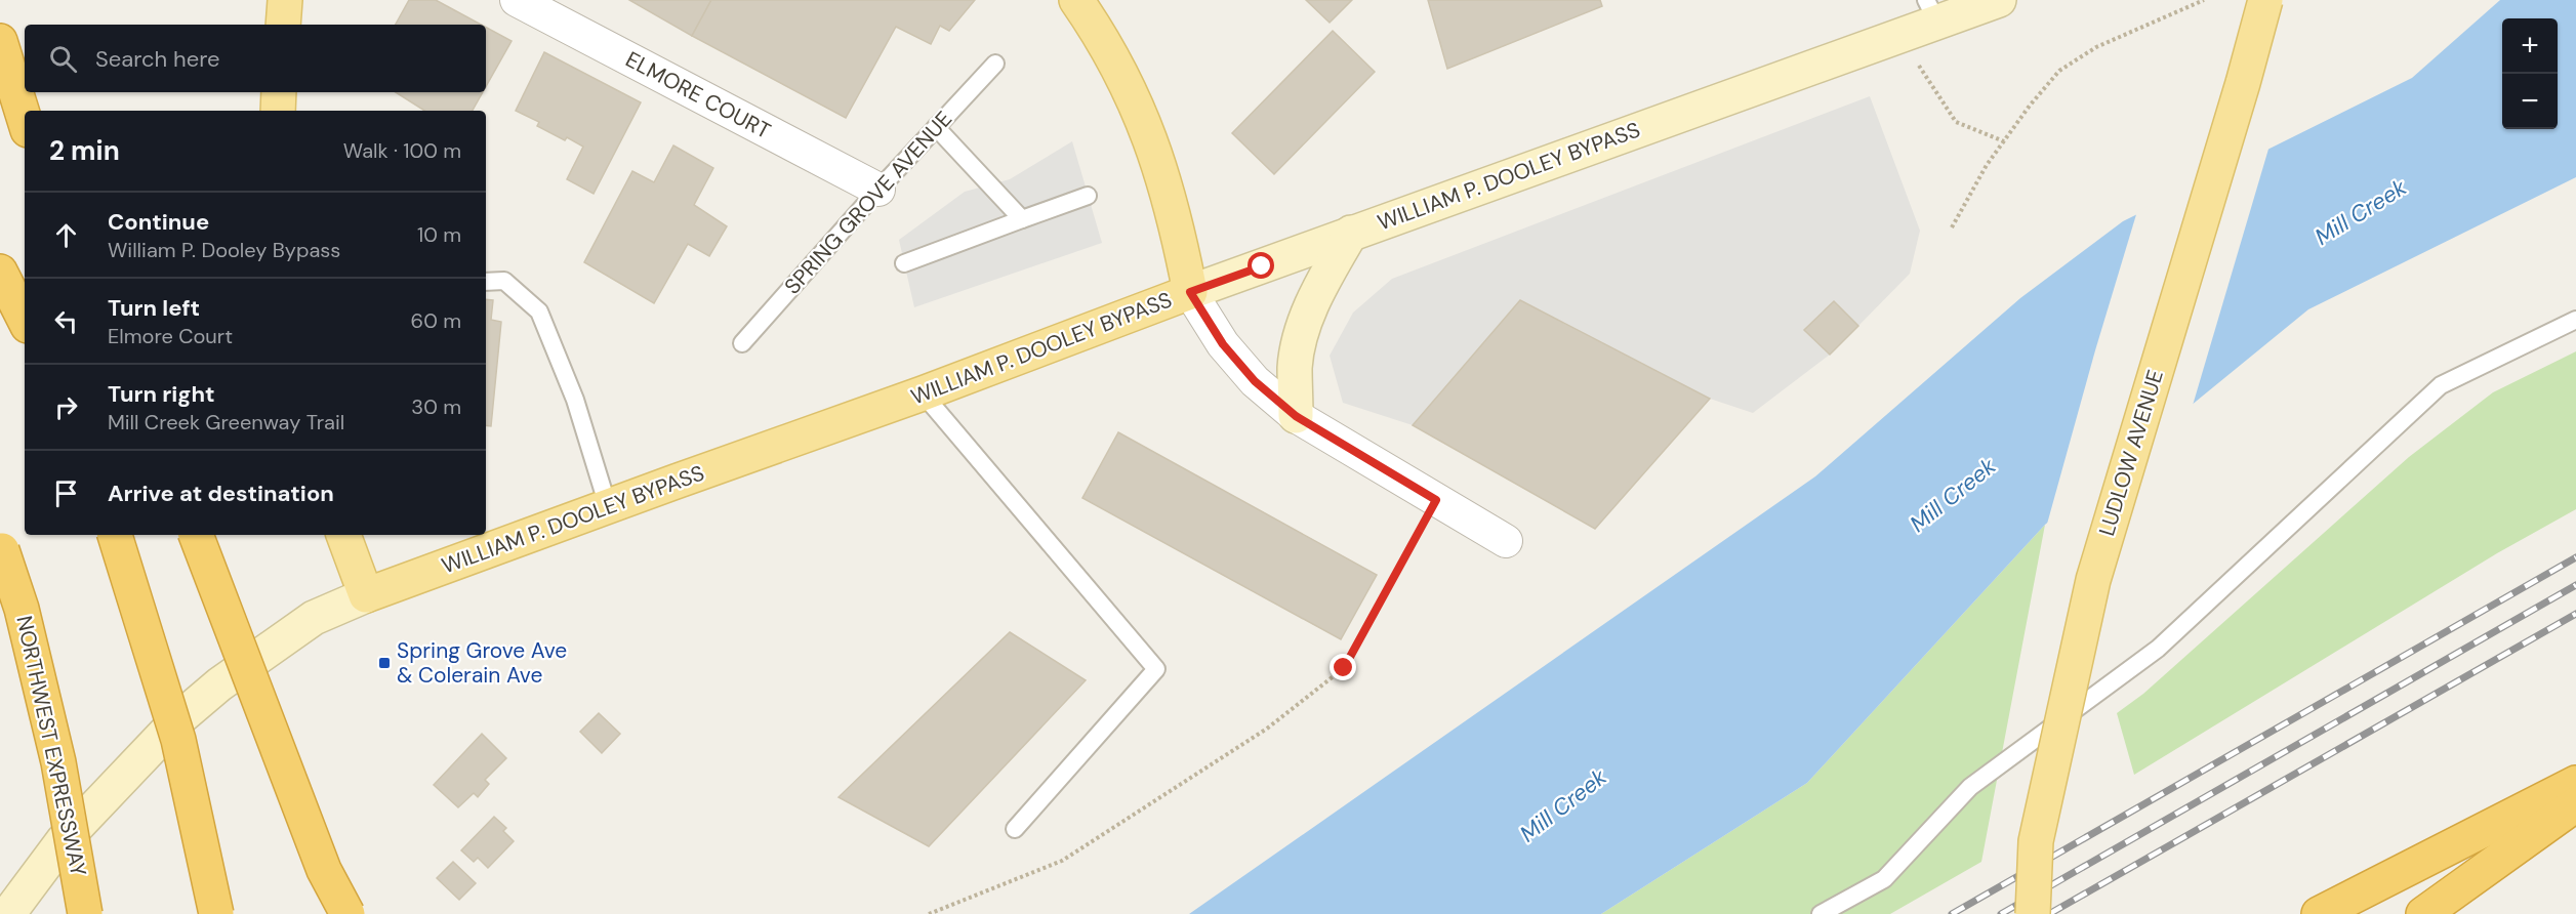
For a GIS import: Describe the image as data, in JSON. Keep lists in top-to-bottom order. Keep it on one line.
{"streets":{"highway":["NORTHWEST EXPRESSWAY"],"main road":["WILLIAM P. DOOLEY BYPASS","LUDLOW AVENUE"],"street":["ELMORE COURT"],"lane":["SPRING GROVE AVENUE"]},"crossings":[["ELMORE COURT","SPRING GROVE AVENUE"]],"water":["Mill Creek"],"places":{"transit":["Spring Grove Ave & Colerain Ave"]},"page":{"map_buttons":["+","−"],"search":"Search here","heading":["2 min","Walk · 100 m"],"list":[["Continue","William P. Dooley Bypass","10 m"],["Turn left","Elmore Court","60 m"],["Turn right","Mill Creek Greenway Trail","30 m"],"Arrive at destination"]}}
